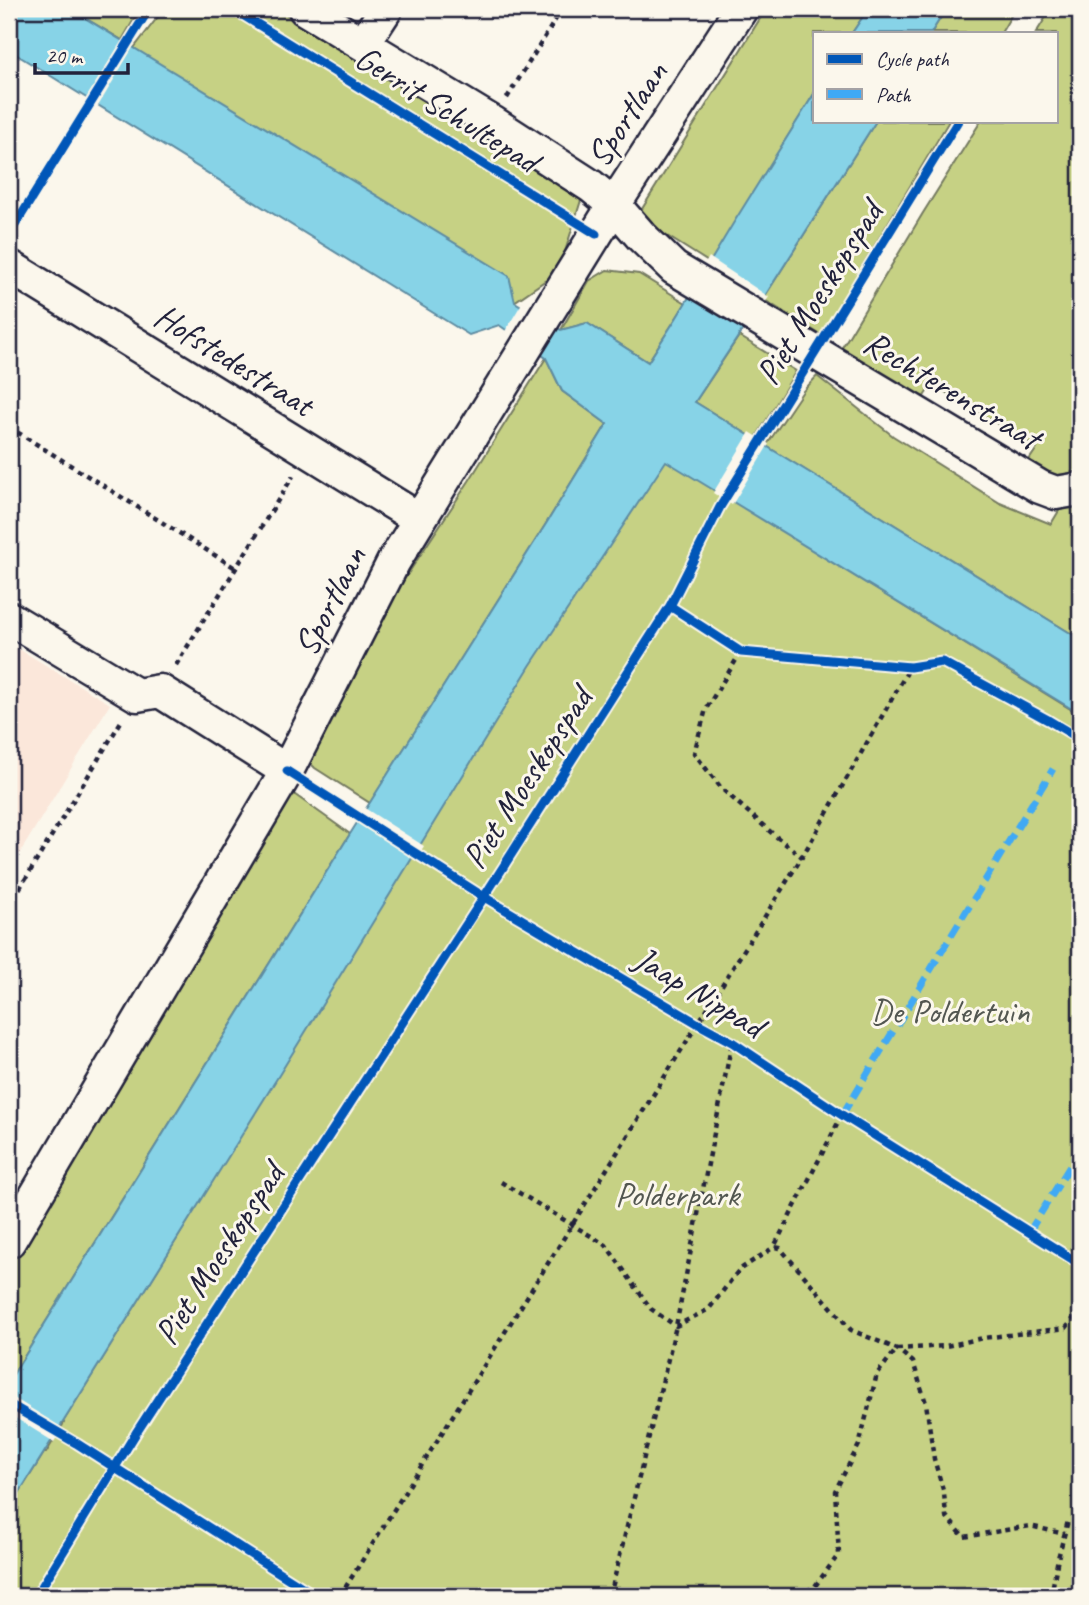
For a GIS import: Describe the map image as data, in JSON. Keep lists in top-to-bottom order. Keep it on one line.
{"streets":{"street":["Sportlaan","Hofstedestraat","Rechterenstraat"],"cycle path":["Gerrit Schultepad","Piet Moeskopspad","Jaap Nippad"]},"crossings":[["Sportlaan","Hofstedestraat"],["Sportlaan","Rechterenstraat"]],"parks":["De Poldertuin","Polderpark"],"legend":["Cycle path","Path"],"scale_bar":"20 m"}
